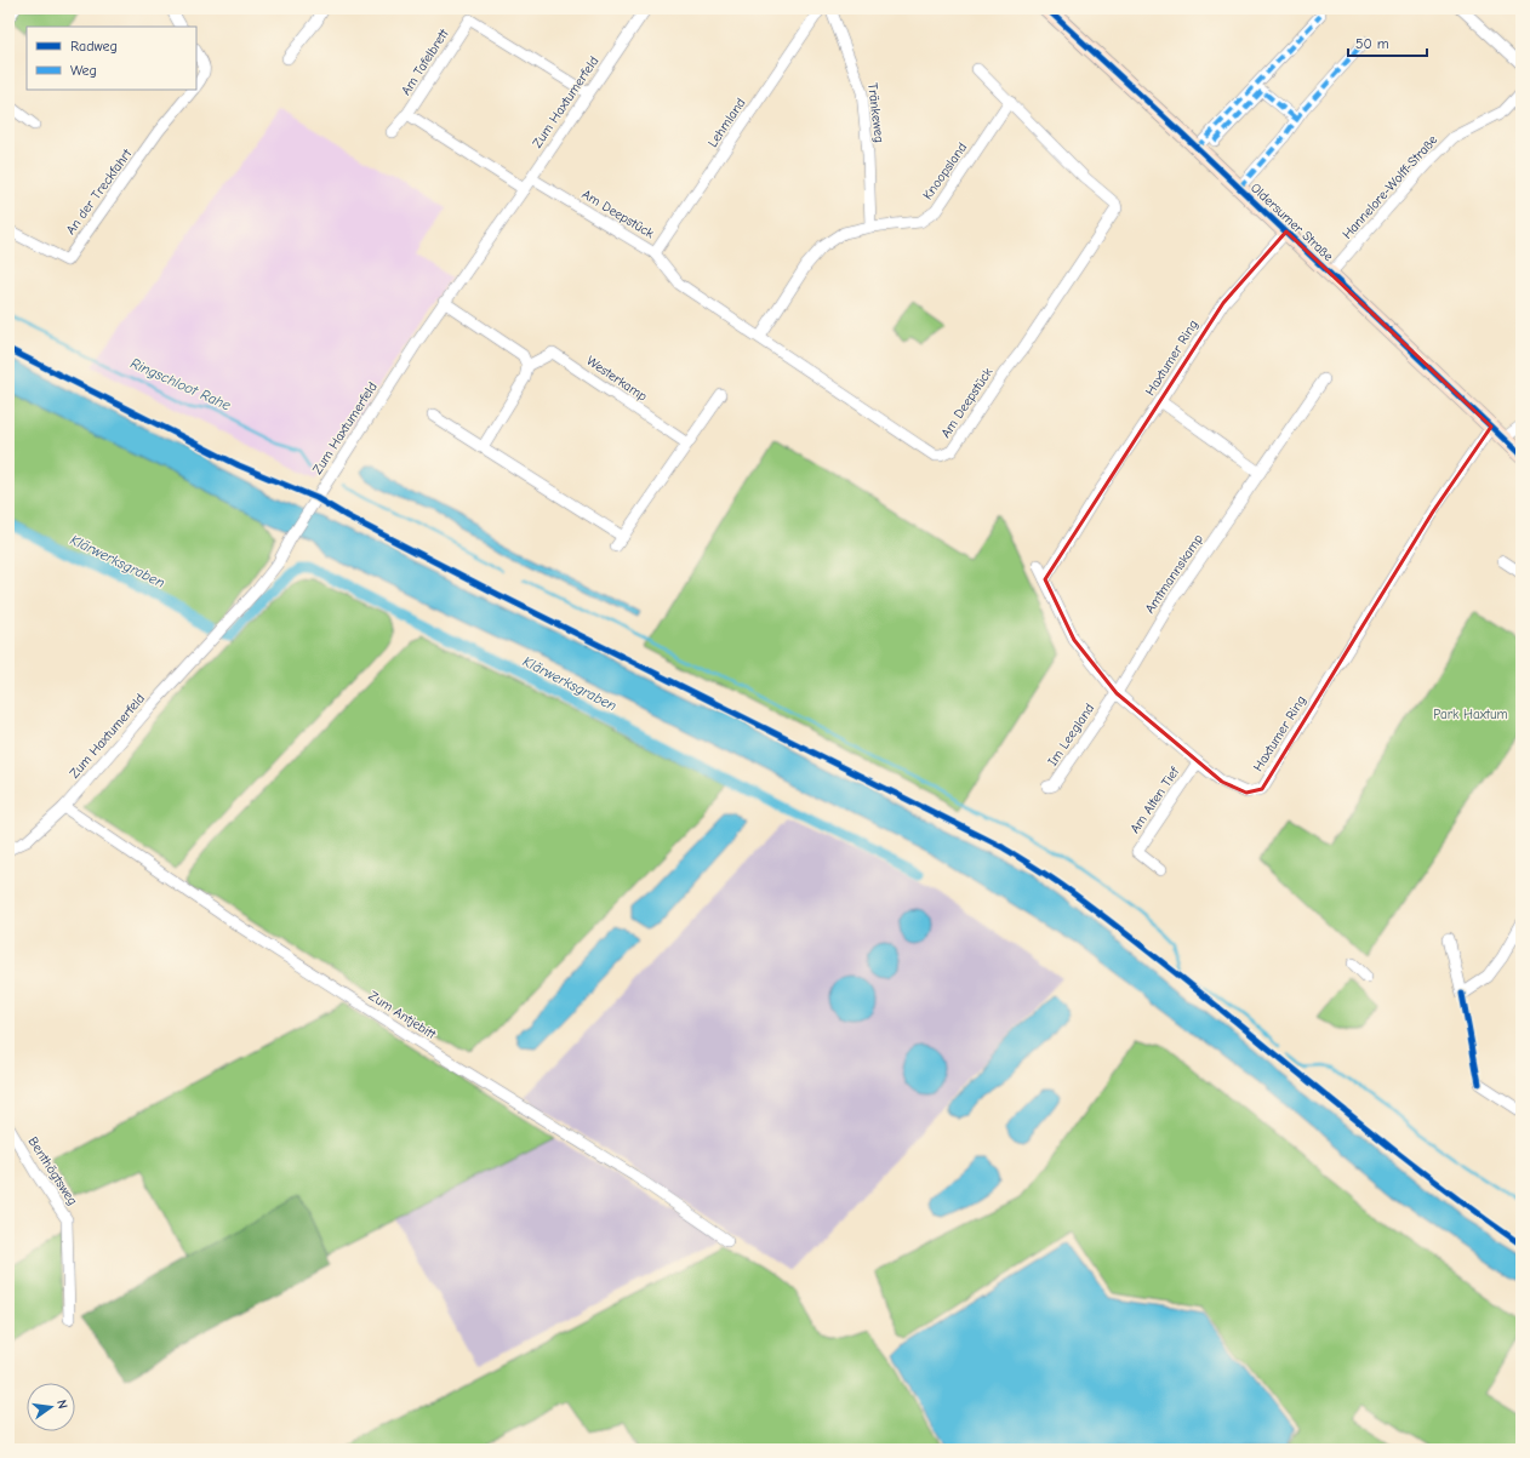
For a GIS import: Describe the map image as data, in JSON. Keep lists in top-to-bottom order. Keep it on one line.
{"streets":{"main road":["Oldersumer Straße"],"street":["Am Tafelbrett","Zum Haxtumerfeld","Tränkeweg","Lehmland","Knoopsland","Hannelore-Wolff-Straße","An der Treckfahrt","Am Deepstück","Haxtumer Ring","Westerkamp","Amtmannskamp","Im Leegland","Am Alten Tief","Zum Antjebitt","Benthögtsweg"]},"crossings":[["Am Tafelbrett","Zum Haxtumerfeld"],["Zum Haxtumerfeld","Am Deepstück"],["Zum Haxtumerfeld","Zum Antjebitt"],["Tränkeweg","Knoopsland"],["Lehmland","Am Deepstück"],["Knoopsland","Am Deepstück"],["Hannelore-Wolff-Straße","Oldersumer Straße"],["Oldersumer Straße","Haxtumer Ring"],["Haxtumer Ring","Amtmannskamp"],["Haxtumer Ring","Im Leegland"],["Haxtumer Ring","Am Alten Tief"],["Amtmannskamp","Im Leegland"]],"water":["Ringschloot Rahe","Klärwerksgraben"],"parks":["Park Haxtum"],"legend":["Radweg","Weg"],"scale_bar":"50 m","north":"right"}
